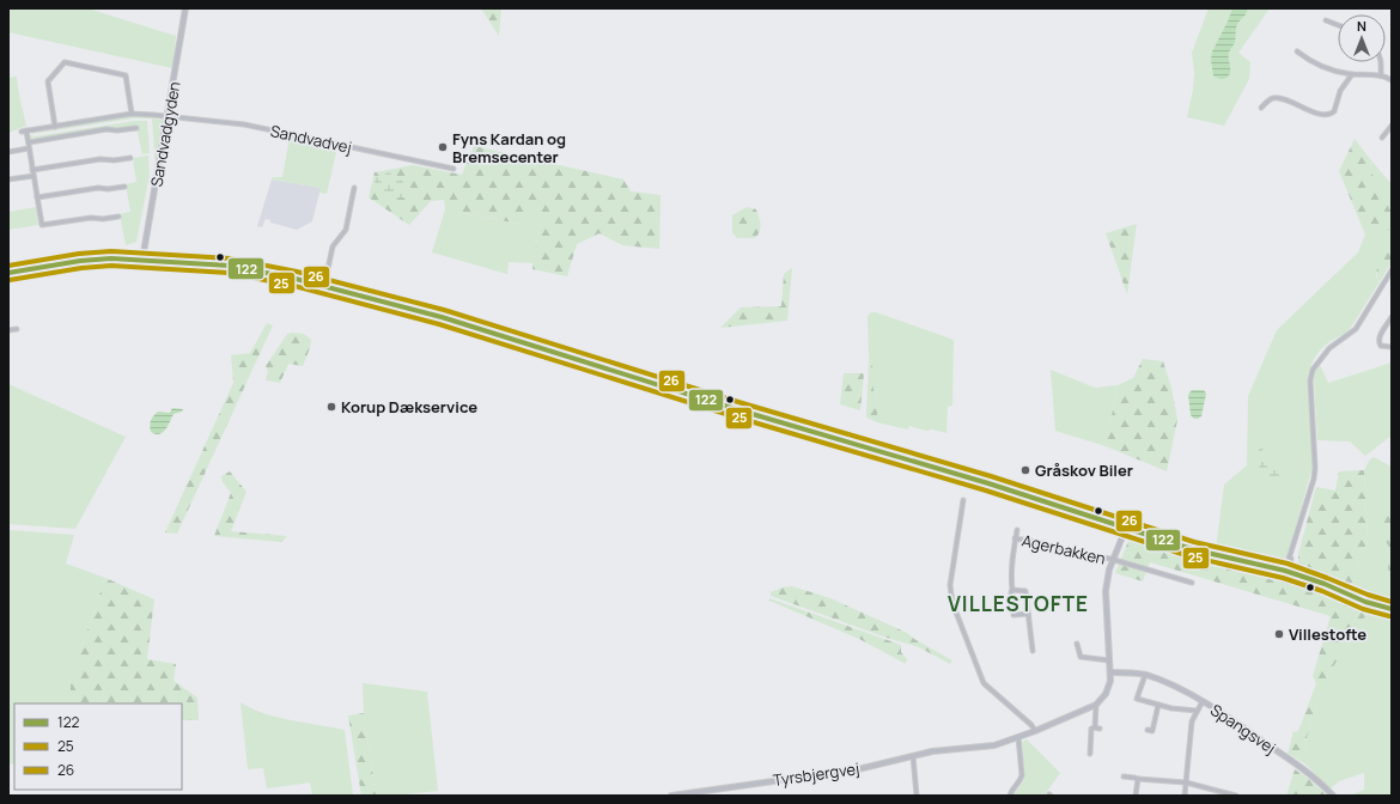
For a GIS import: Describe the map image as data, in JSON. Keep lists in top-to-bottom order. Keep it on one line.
{"streets":{"street":["Sandvadgyden","Sandvadvej","Agerbakken","Spangsvej","Tyrsbjergvej"]},"crossings":[["Sandvadgyden","Sandvadvej"]],"districts":["VILLESTOFTE"],"places":["Fyns Kardan og Bremsecenter","Korup Dækservice","Gråskov Biler","Villestofte"],"lines":["transit line 26","transit line 122","transit line 25"],"legend":["122","25","26"],"north":"top"}
